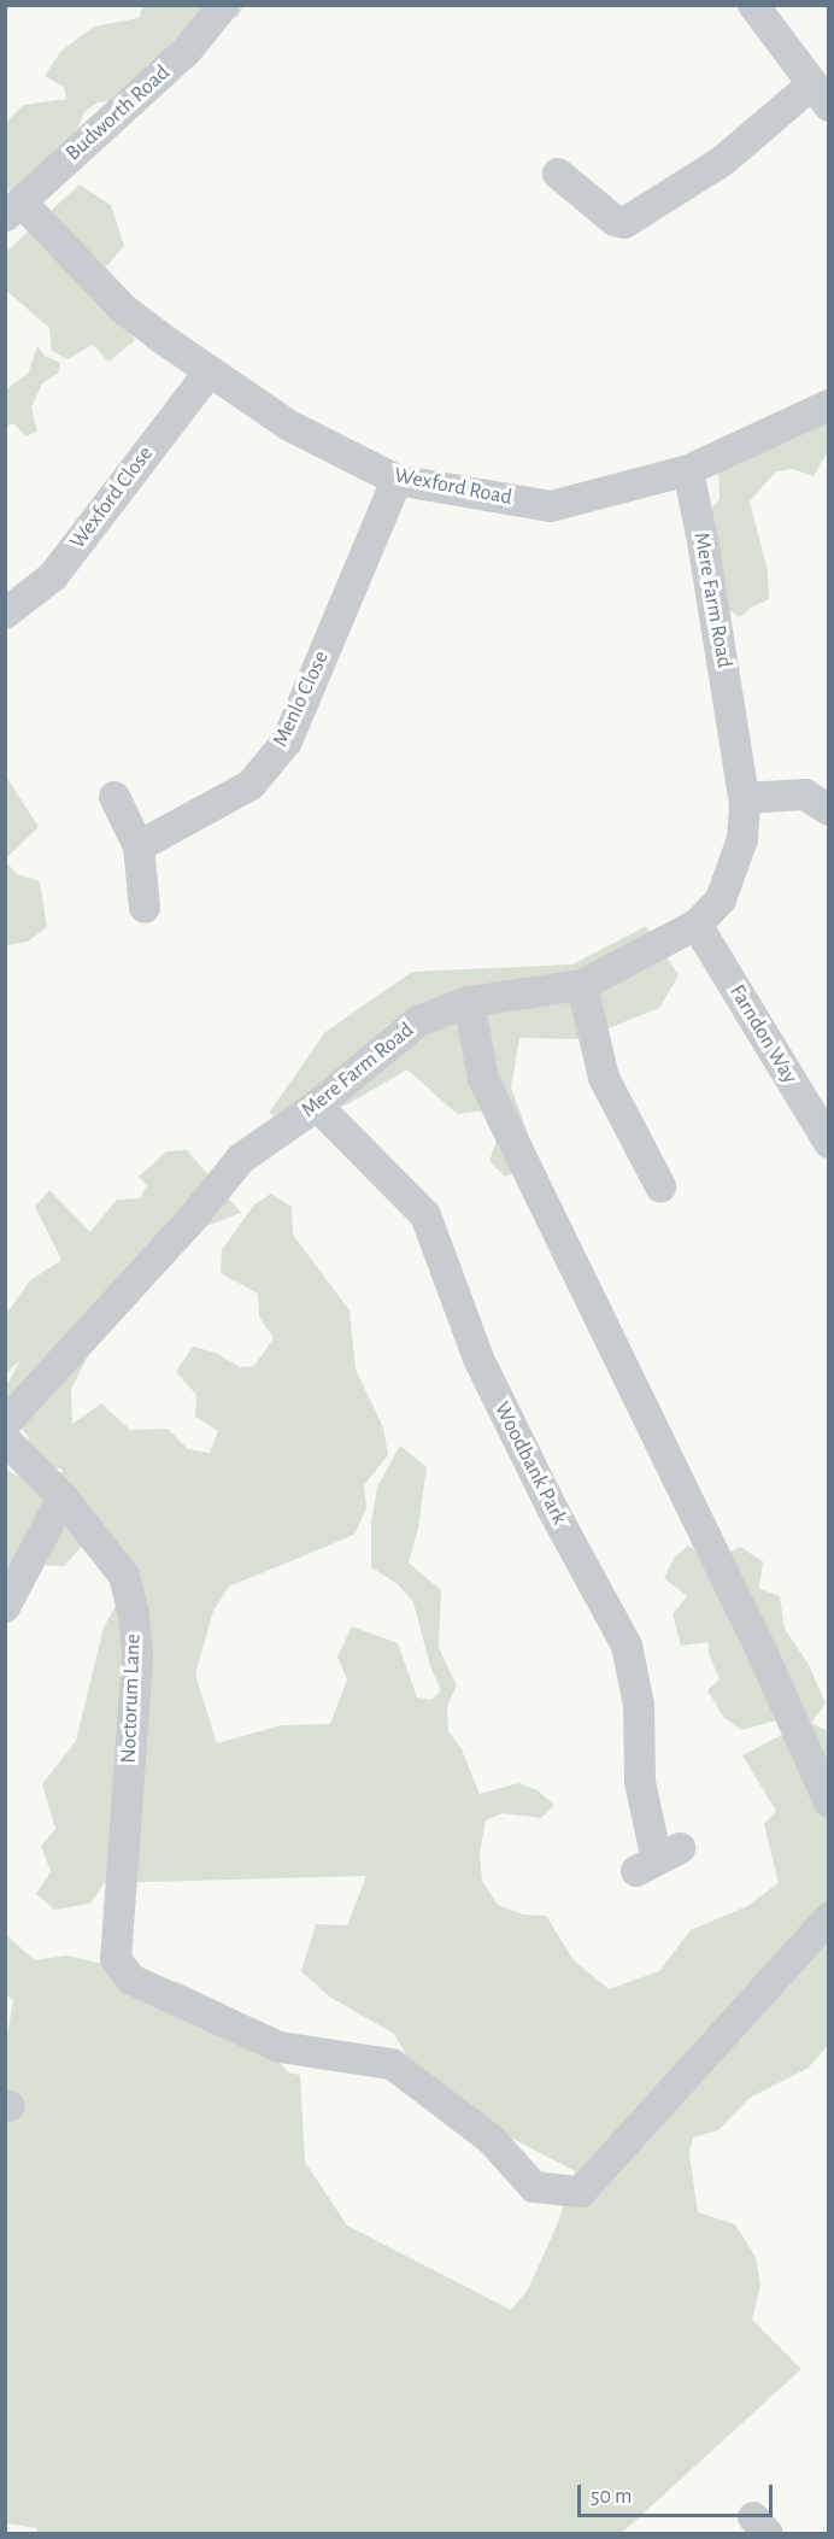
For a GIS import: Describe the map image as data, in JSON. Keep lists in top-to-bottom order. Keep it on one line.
{"streets":{"street":["Budworth Road","Wexford Road","Wexford Close","Mere Farm Road","Menlo Close","Farndon Way","Woodbank Park","Noctorum Lane"]},"crossings":[["Budworth Road","Wexford Road"],["Wexford Road","Wexford Close"],["Wexford Road","Mere Farm Road"],["Wexford Road","Menlo Close"],["Mere Farm Road","Farndon Way"],["Mere Farm Road","Woodbank Park"]],"scale_bar":"50 m"}
